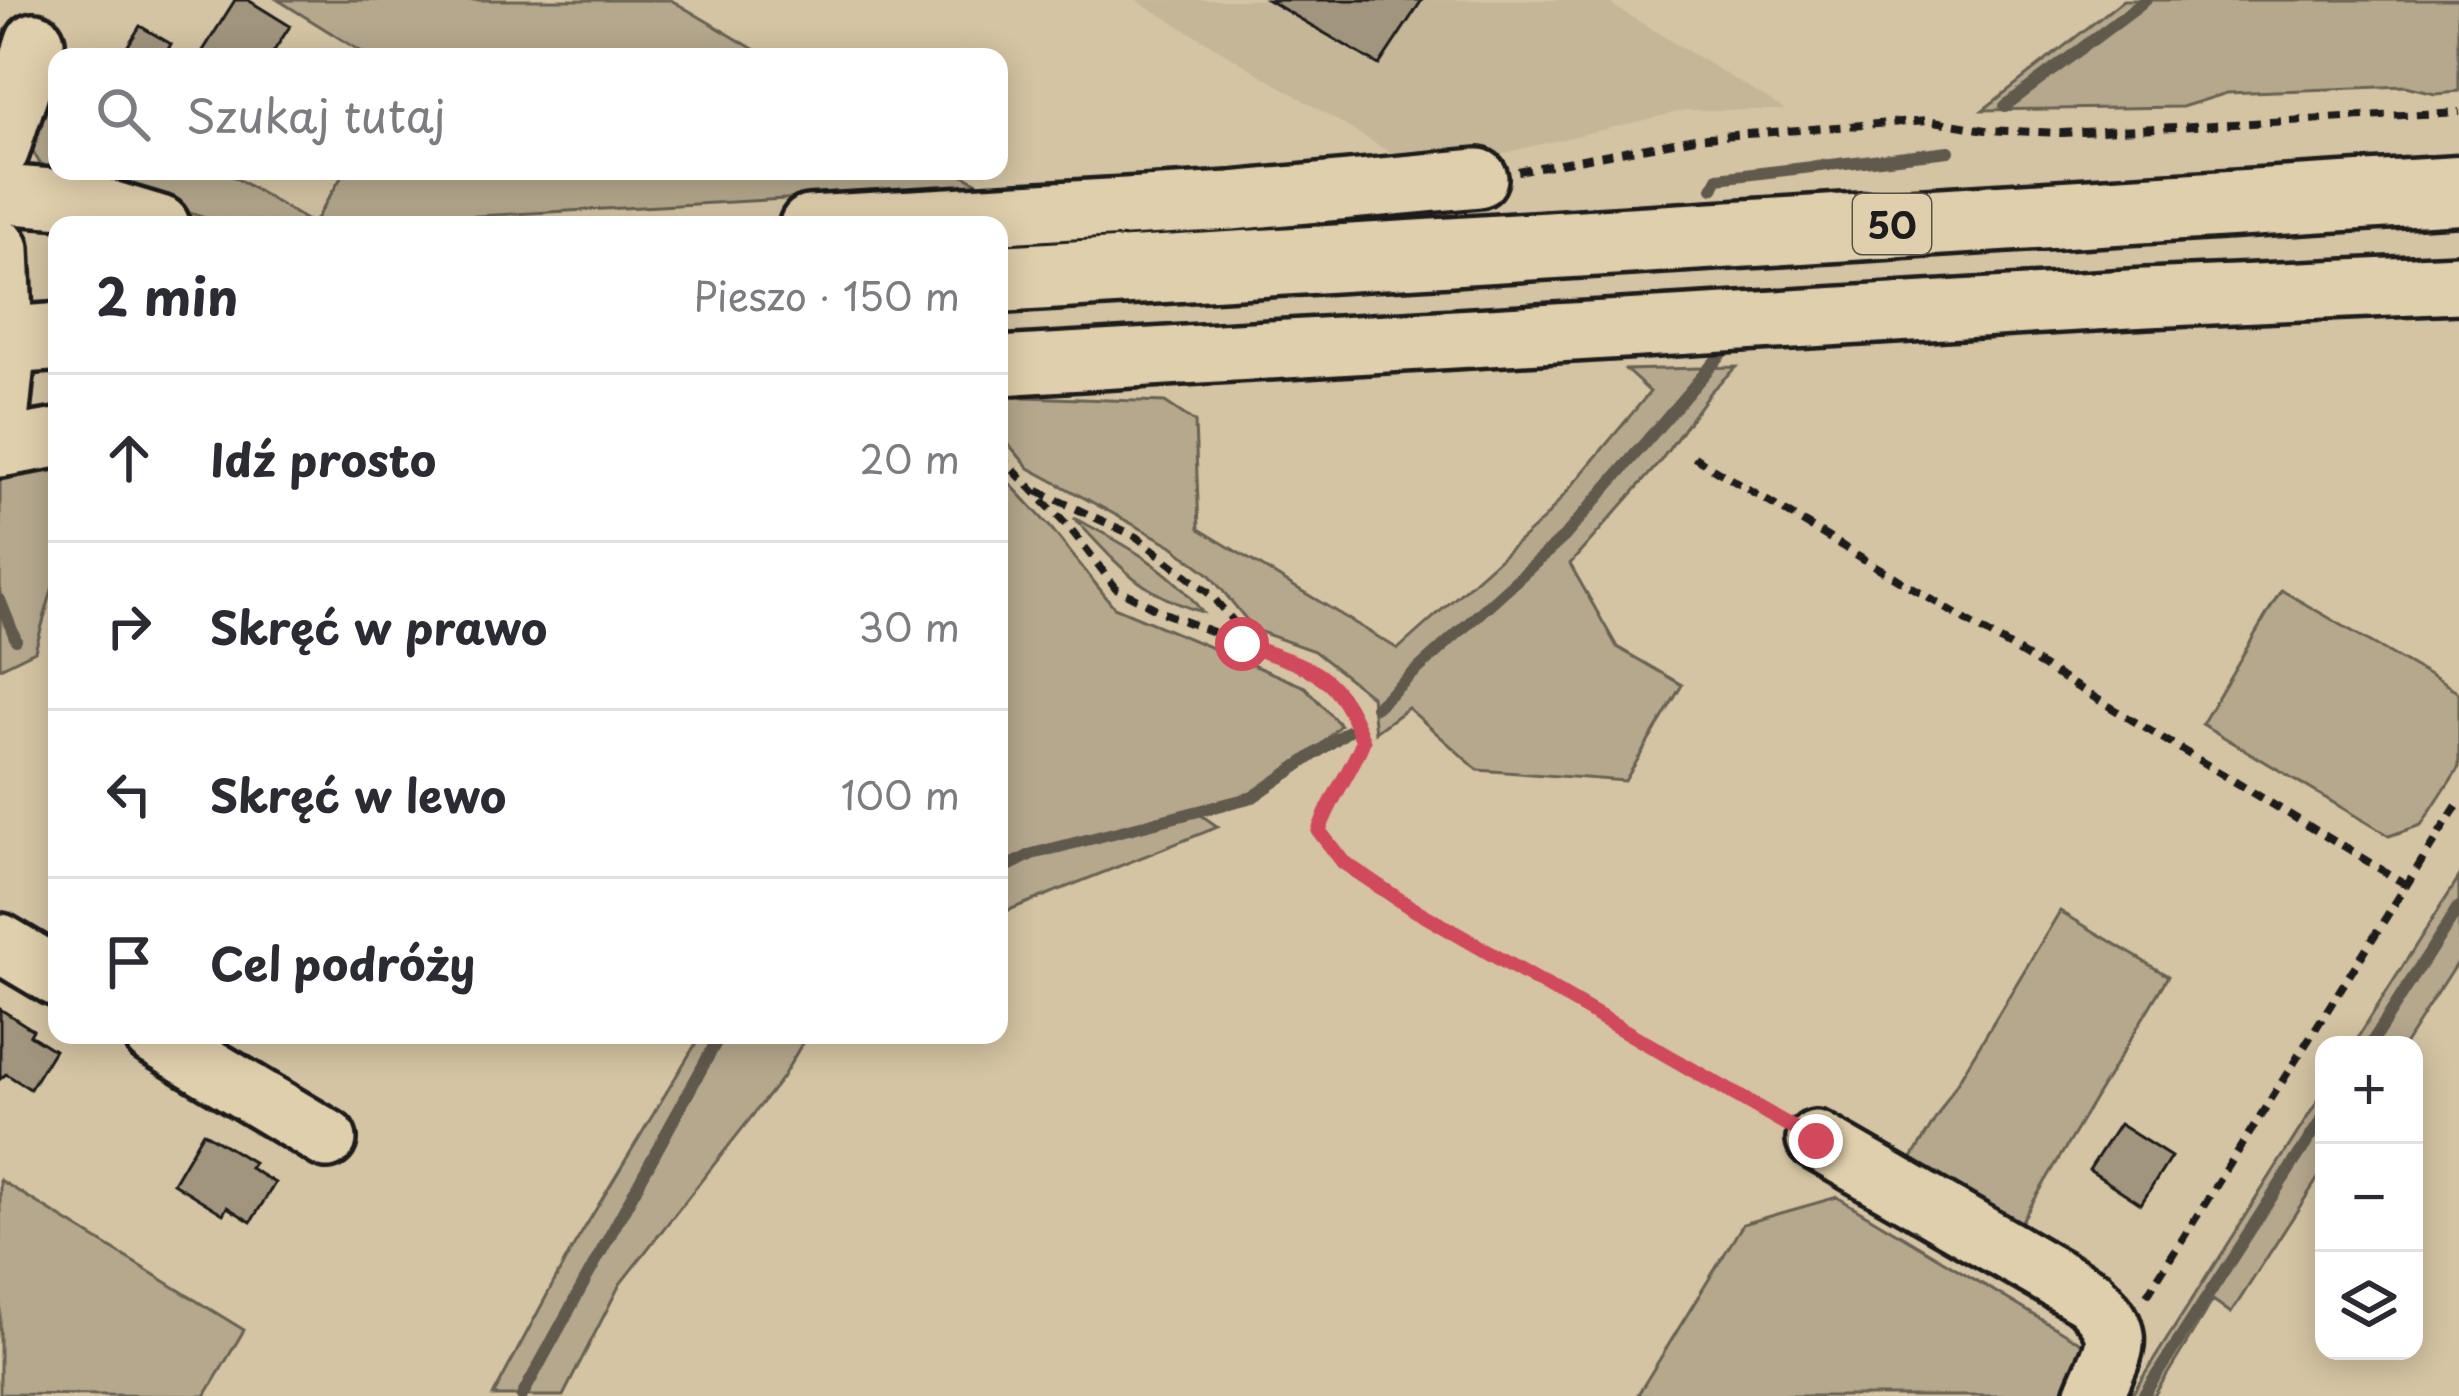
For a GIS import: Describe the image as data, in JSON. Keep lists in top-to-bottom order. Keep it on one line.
{"streets":{"main road":["50"]},"page":{"search":"Szukaj tutaj","heading":["2 min","Pieszo · 150 m"],"list":[["Idź prosto","20 m"],["Skręć w prawo","30 m"],["Skręć w lewo","100 m"],"Cel podróży"],"map_buttons":["+","−"]}}
